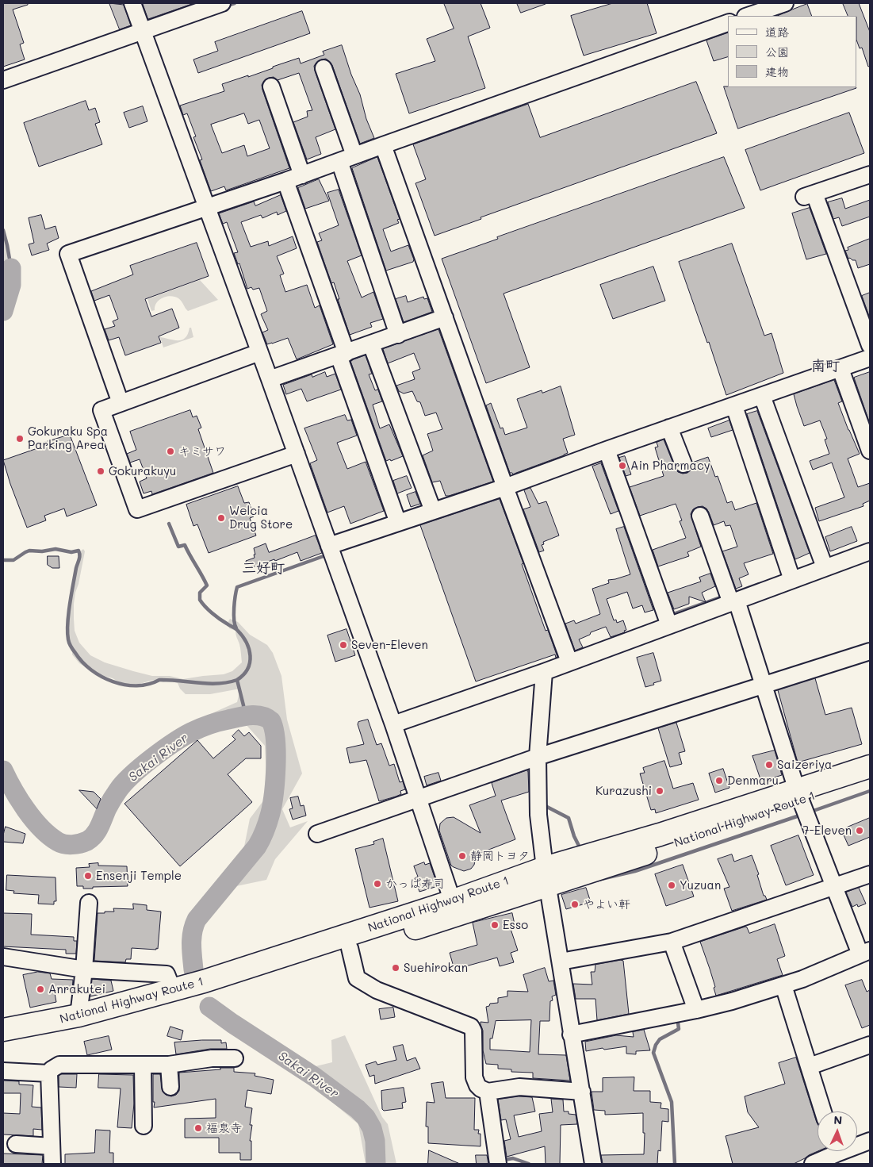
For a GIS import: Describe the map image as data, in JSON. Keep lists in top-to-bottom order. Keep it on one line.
{"streets":{"highway":["National Highway Route 1"]},"districts":["南町","三好町"],"water":["Sakai River"],"places":["Gokuraku Spa Parking Area","キミサワ","Ain Pharmacy","Gokurakuyu","Welcia Drug Store","Seven-Eleven","Saizeriya","Denmaru","Kurazushi","7-Eleven","静岡トヨタ","Ensenji Temple","かっぱ寿司","Yuzuan","やよい軒","Esso","Suehirokan","Anrakutei","福泉寺"],"legend":["道路","公園","建物"],"north":"top"}
